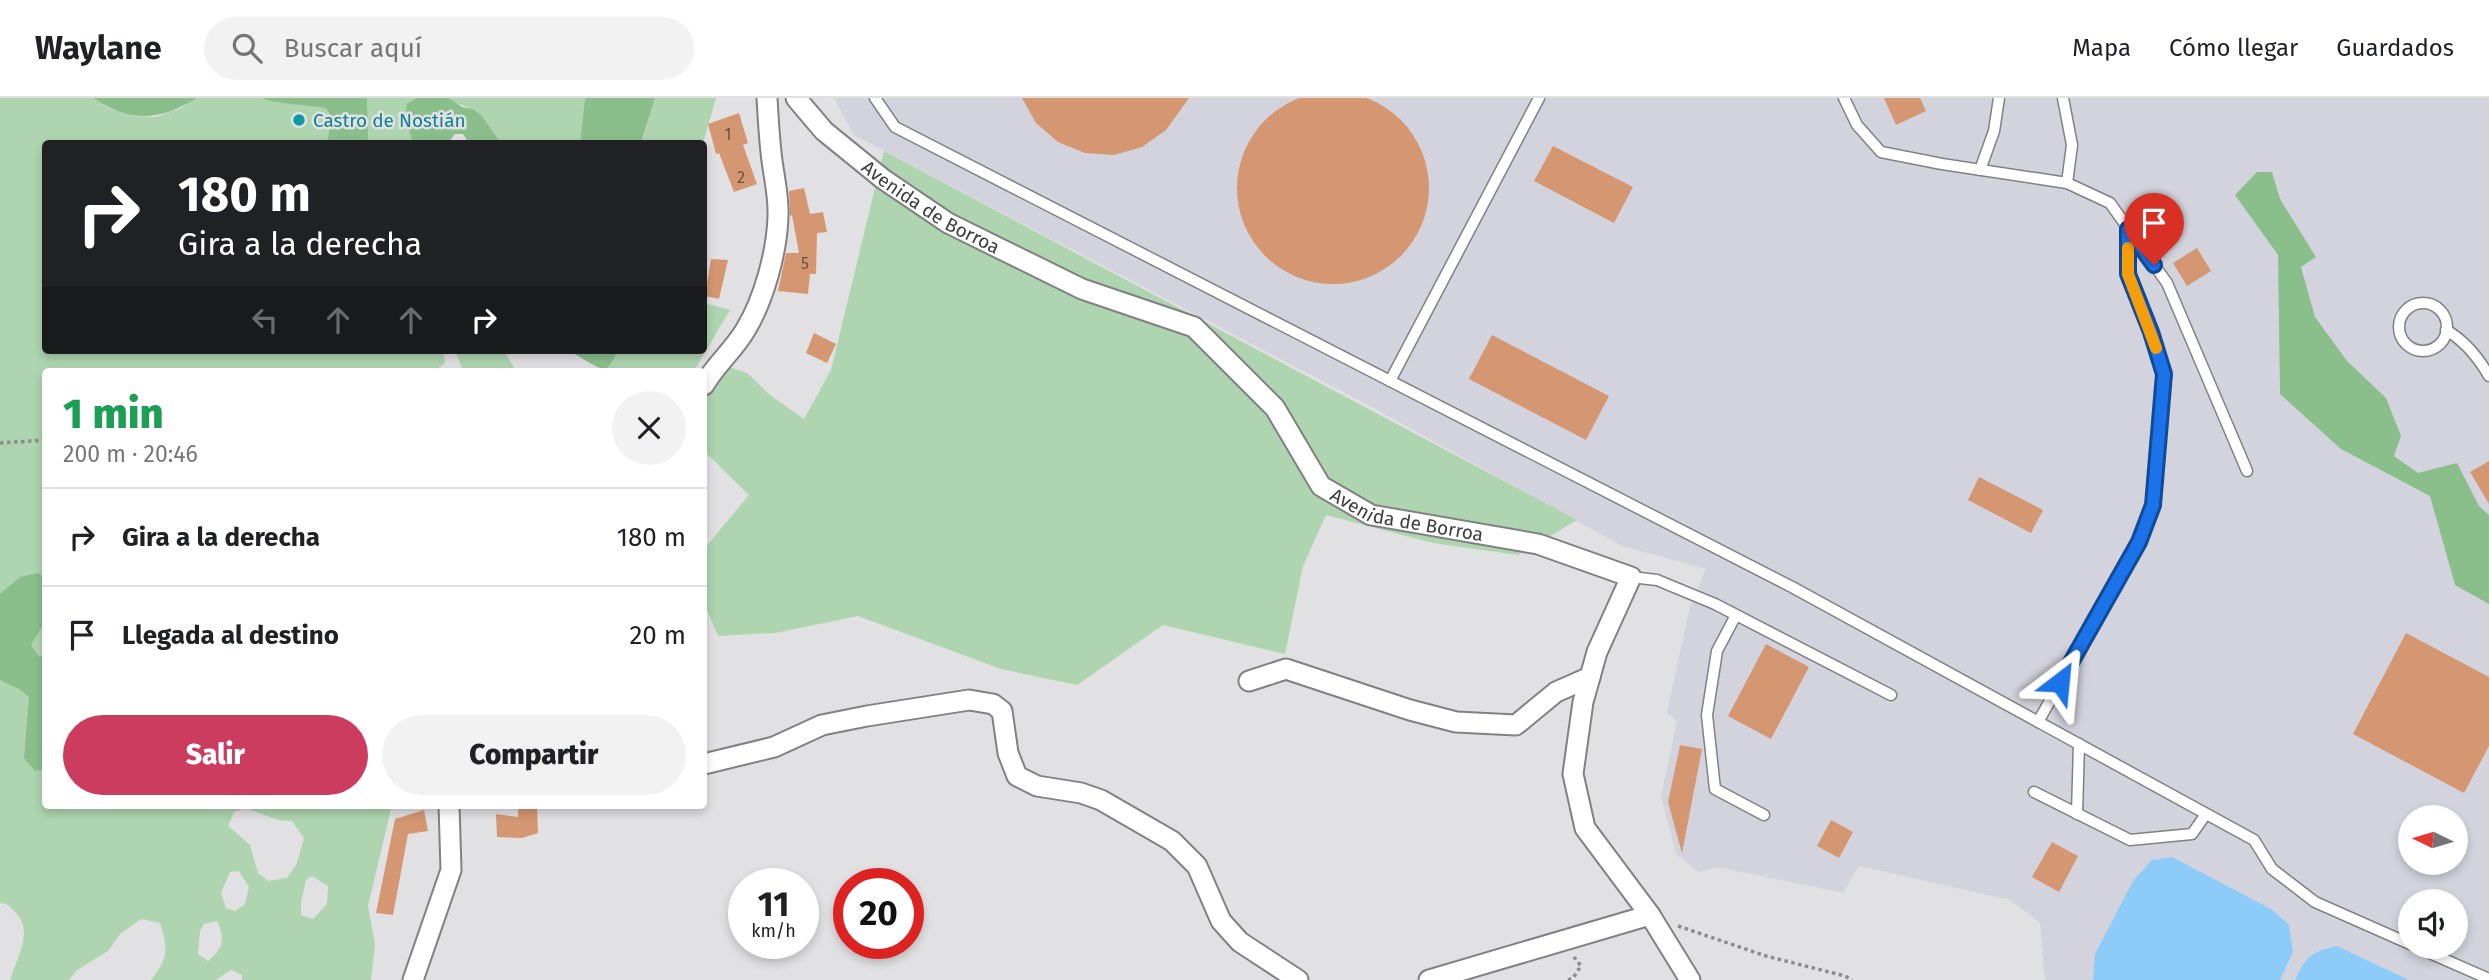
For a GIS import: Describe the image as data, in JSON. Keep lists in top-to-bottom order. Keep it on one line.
{"streets":{"street":["Avenida de Borroa"]},"places":["Castro de Nostián"],"house_numbers":["1","2","5"],"north":"left","page":{"header":"Waylane","search":"Buscar aquí","nav":["Mapa","Cómo llegar","Guardados"],"turn":["180 m","Gira a la derecha"],"heading":["1 min","200 m · 20:46"],"list":[{"name":"Gira a la derecha","value":"180 m"},{"name":"Llegada al destino","value":"20 m"}],"buttons":["Salir","Compartir"],"speed":"11 km/h","limit":"20"}}
